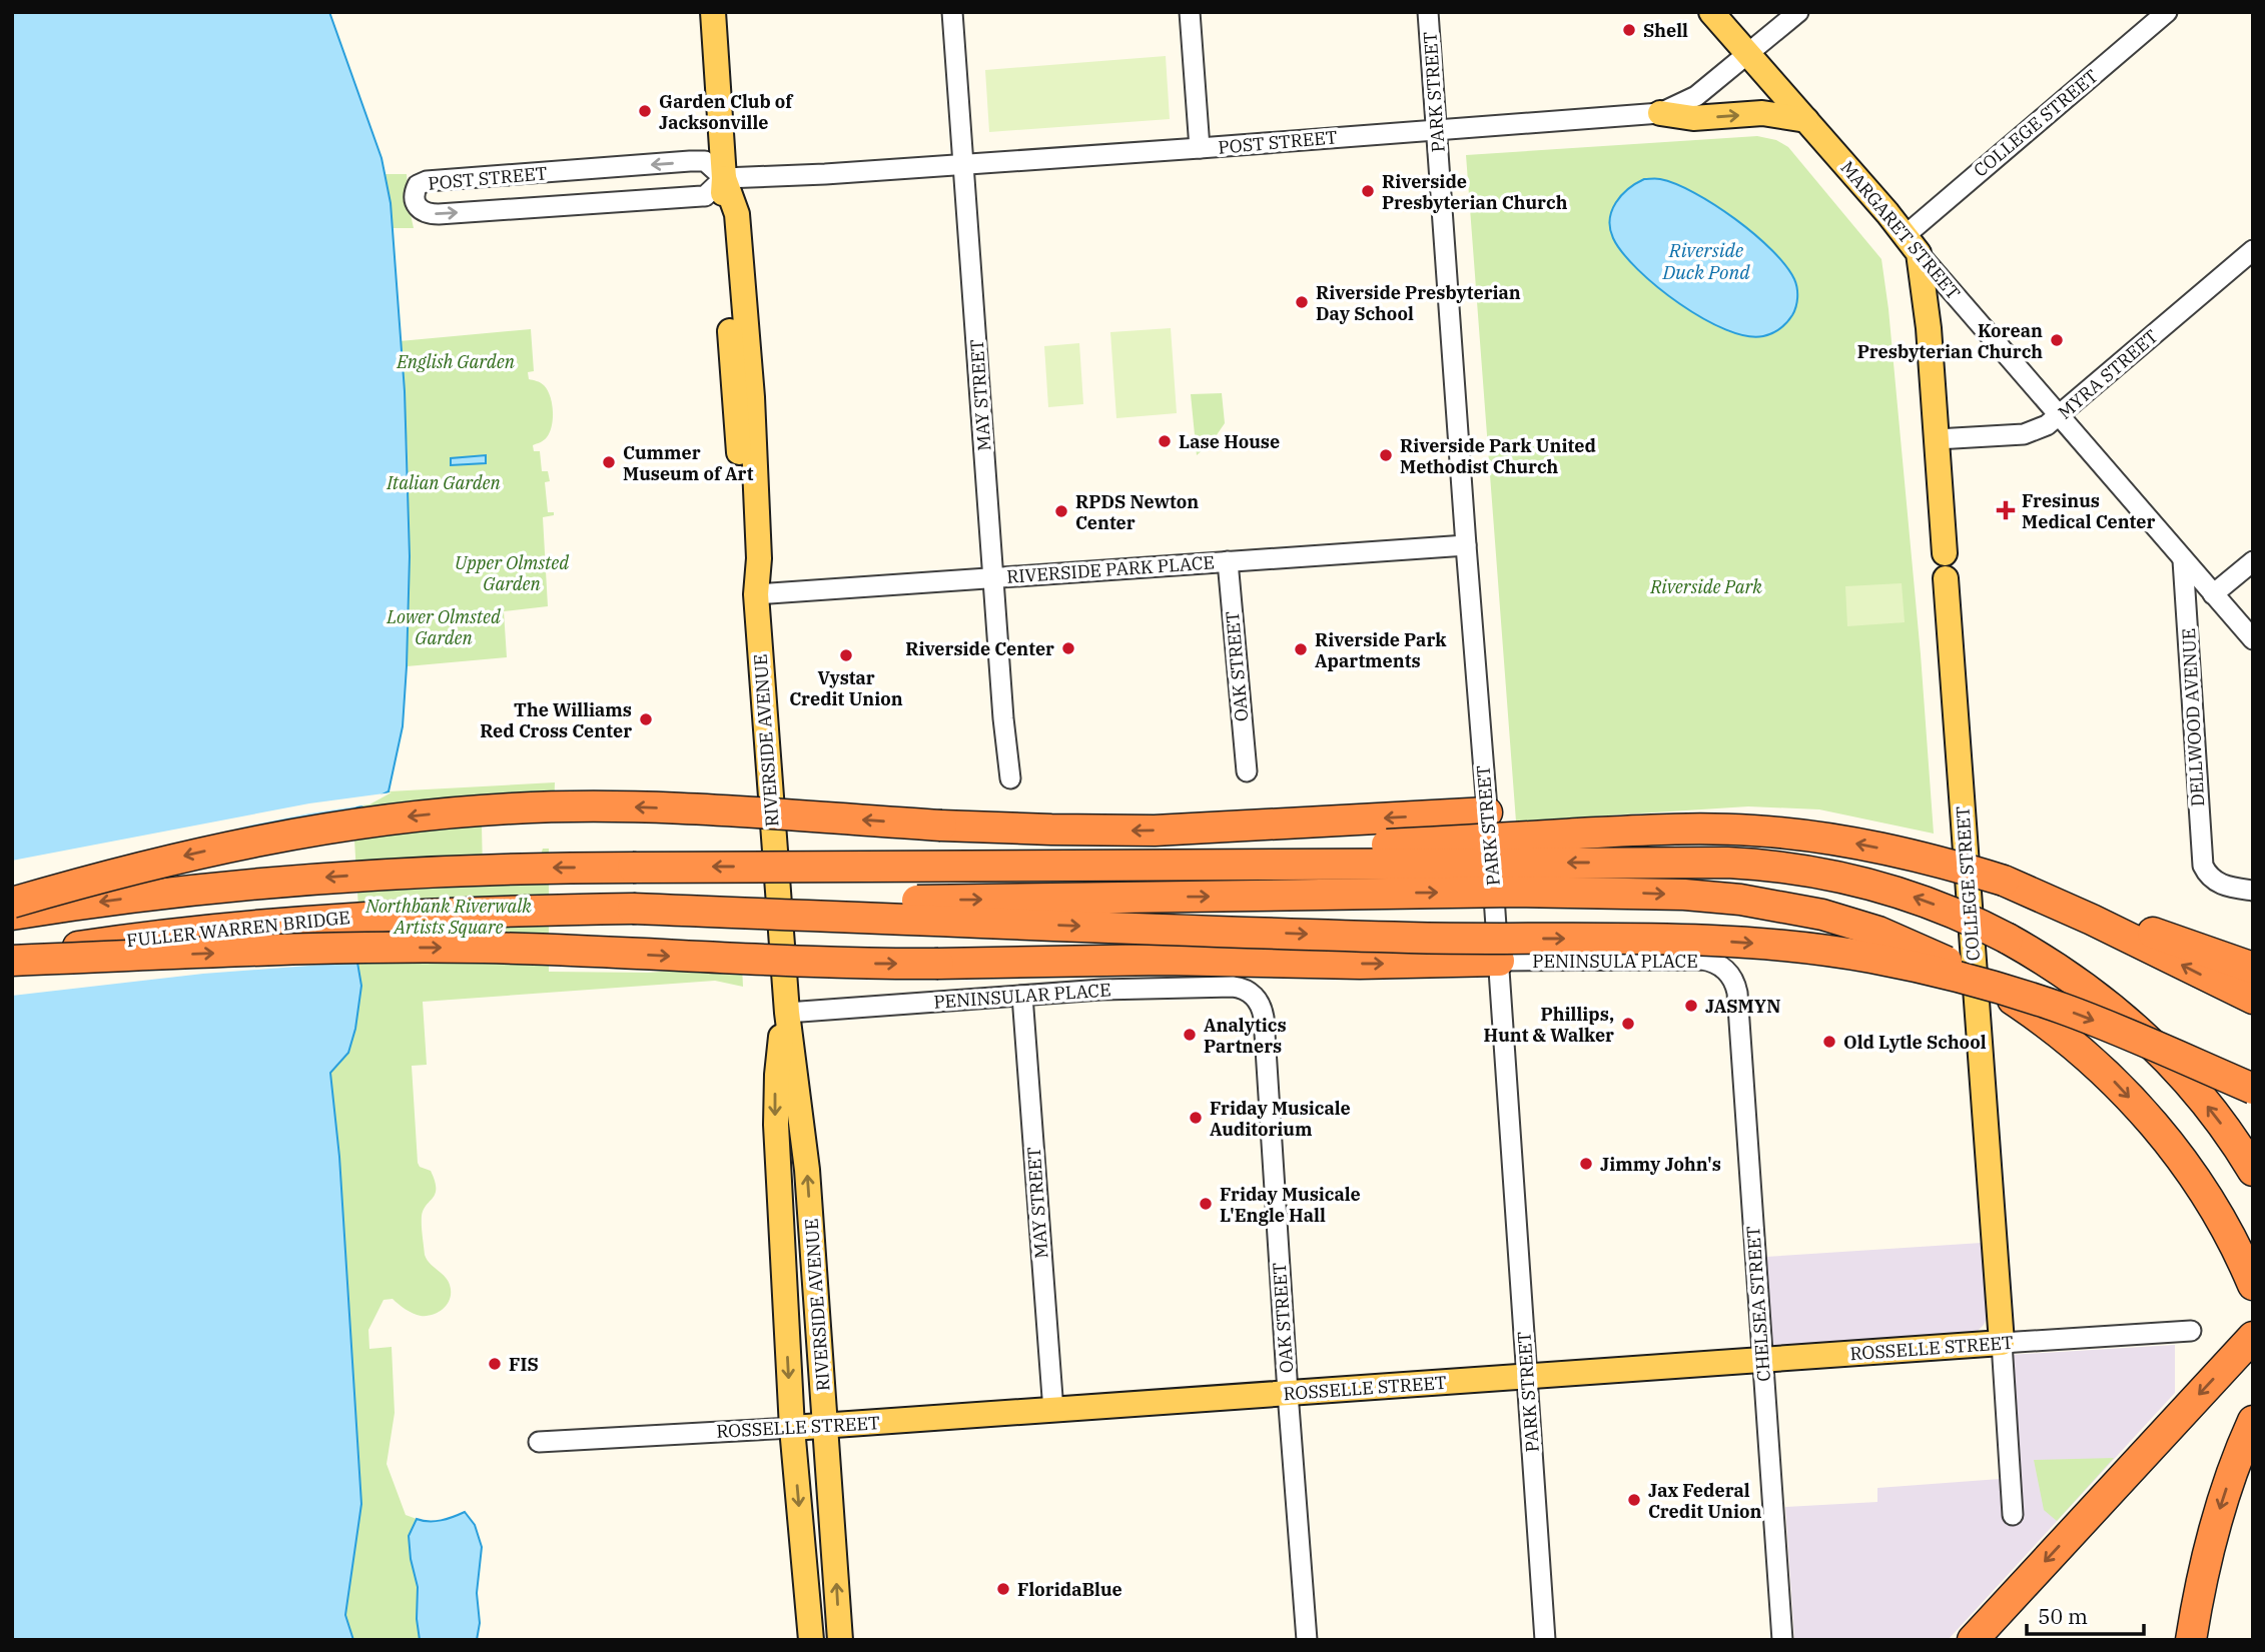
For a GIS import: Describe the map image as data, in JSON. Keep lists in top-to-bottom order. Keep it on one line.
{"streets":{"highway":["FULLER WARREN BRIDGE"],"main road":["COLLEGE STREET","MARGARET STREET","RIVERSIDE AVENUE","ROSSELLE STREET"],"street":["PARK STREET","POST STREET","MYRA STREET","MAY STREET","RIVERSIDE PARK PLACE","OAK STREET","DELLWOOD AVENUE","PENINSULA PLACE","PENINSULAR PLACE","CHELSEA STREET"]},"crossings":[["PARK STREET","POST STREET"],["PARK STREET","RIVERSIDE PARK PLACE"],["PARK STREET","PENINSULA PLACE"],["PARK STREET","ROSSELLE STREET"],["COLLEGE STREET","MARGARET STREET"],["COLLEGE STREET","MYRA STREET"],["COLLEGE STREET","ROSSELLE STREET"],["POST STREET","MARGARET STREET"],["POST STREET","MAY STREET"],["POST STREET","RIVERSIDE AVENUE"],["MARGARET STREET","MYRA STREET"],["MARGARET STREET","DELLWOOD AVENUE"],["MAY STREET","RIVERSIDE PARK PLACE"],["MAY STREET","PENINSULAR PLACE"],["MAY STREET","ROSSELLE STREET"],["RIVERSIDE PARK PLACE","OAK STREET"],["RIVERSIDE PARK PLACE","RIVERSIDE AVENUE"],["OAK STREET","PENINSULAR PLACE"],["OAK STREET","ROSSELLE STREET"],["RIVERSIDE AVENUE","PENINSULAR PLACE"],["RIVERSIDE AVENUE","ROSSELLE STREET"],["PENINSULA PLACE","CHELSEA STREET"],["CHELSEA STREET","ROSSELLE STREET"]],"water":["Riverside Duck Pond"],"parks":["English Garden","Italian Garden","Upper Olmsted Garden","Riverside Park","Lower Olmsted Garden","Northbank Riverwalk Artists Square"],"places":{"other":["Shell","Garden Club of Jacksonville","Riverside Presbyterian Church","Riverside Presbyterian Day School","Korean Presbyterian Church","Lase House","Riverside Park United Methodist Church","Cummer Museum of Art","RPDS Newton Center","Riverside Center","Riverside Park Apartments","Vystar Credit Union","The Williams Red Cross Center","JASMYN","Phillips, Hunt & Walker","Analytics Partners","Old Lytle School","Friday Musicale Auditorium","Jimmy John's","Friday Musicale L'Engle Hall","FIS","Jax Federal Credit Union","FloridaBlue"],"health":["Fresinus Medical Center"]},"scale_bar":"50 m"}
